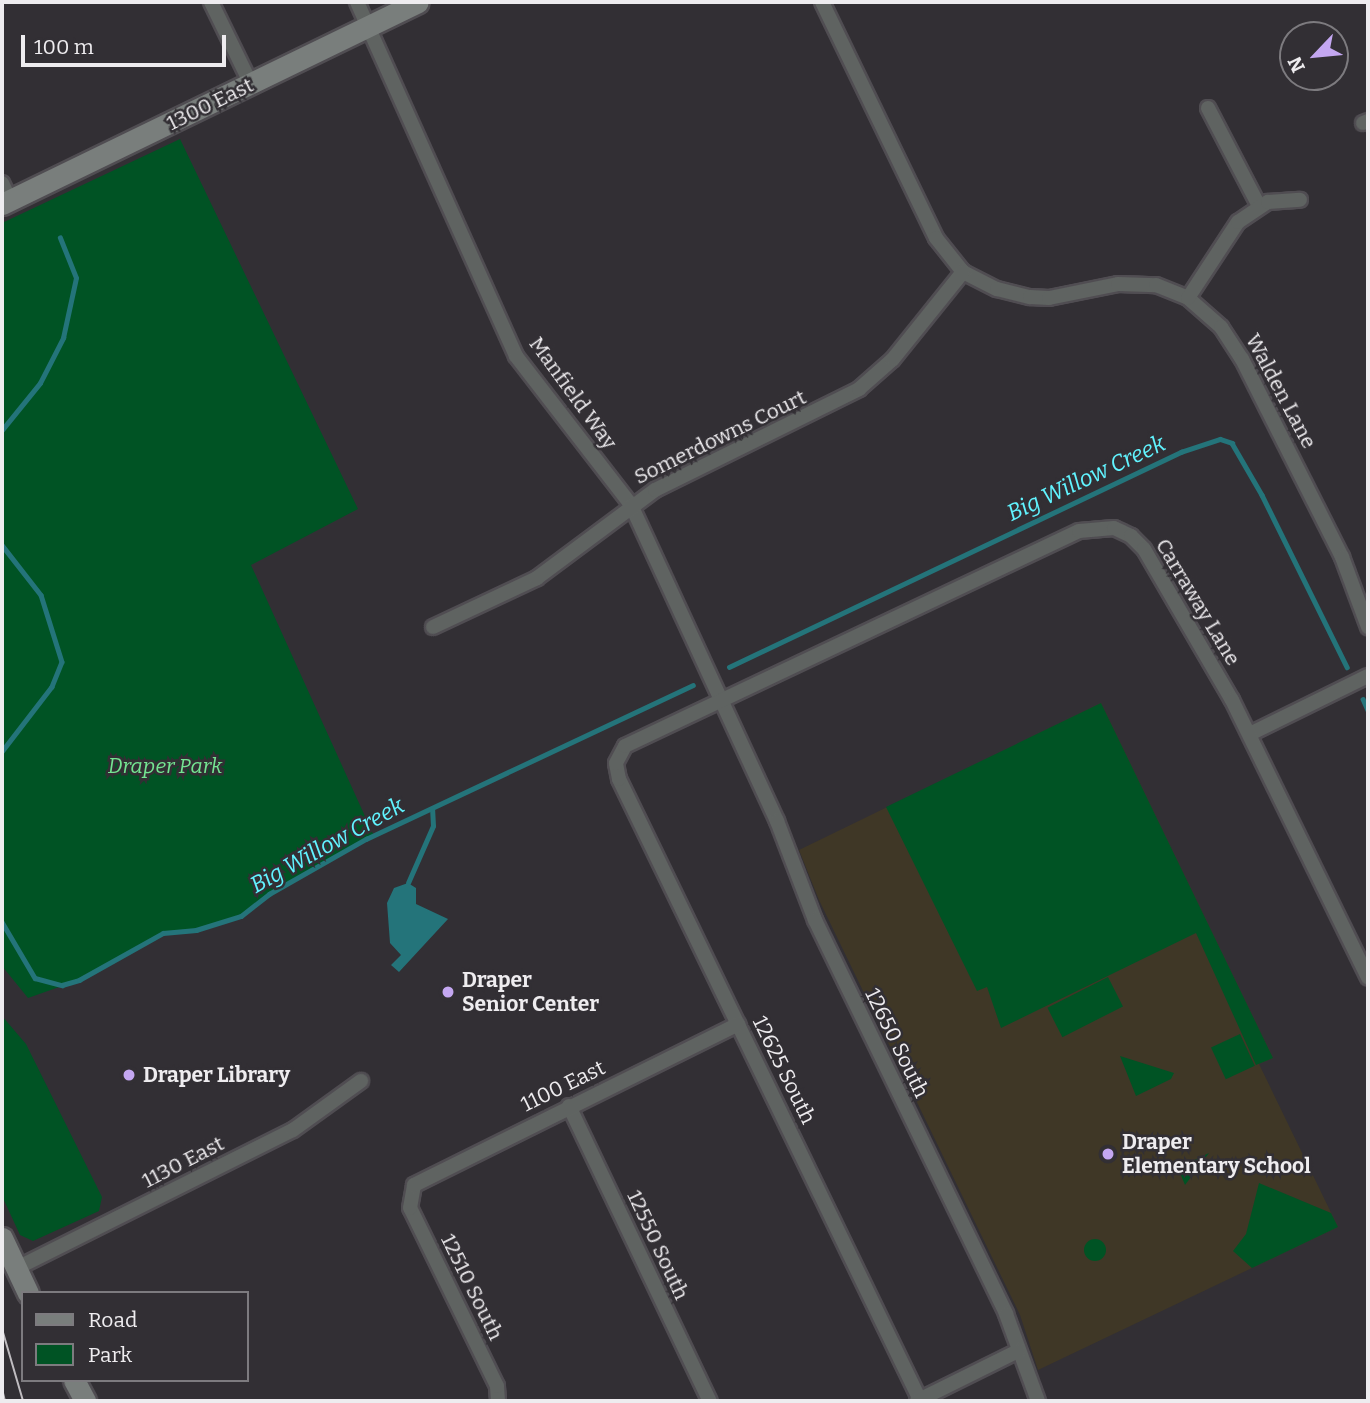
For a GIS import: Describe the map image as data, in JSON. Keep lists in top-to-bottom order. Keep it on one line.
{"streets":{"main road":["1300 East"],"street":["Walden Lane","Manfield Way","Somerdowns Court","Carraway Lane","12650 South","12625 South","1100 East","1130 East","12550 South","12510 South"]},"crossings":[["1300 East","Manfield Way"],["Walden Lane","Somerdowns Court"],["Manfield Way","Somerdowns Court"],["Manfield Way","Carraway Lane"],["Manfield Way","12650 South"],["Carraway Lane","12650 South"],["Carraway Lane","12625 South"],["12625 South","1100 East"],["1100 East","12550 South"],["1100 East","12510 South"]],"water":["Big Willow Creek"],"parks":["Draper Park"],"places":["Draper Senior Center","Draper Library","Draper Elementary School"],"legend":["Road","Park"],"scale_bar":"100 m","north":"bottom left"}
